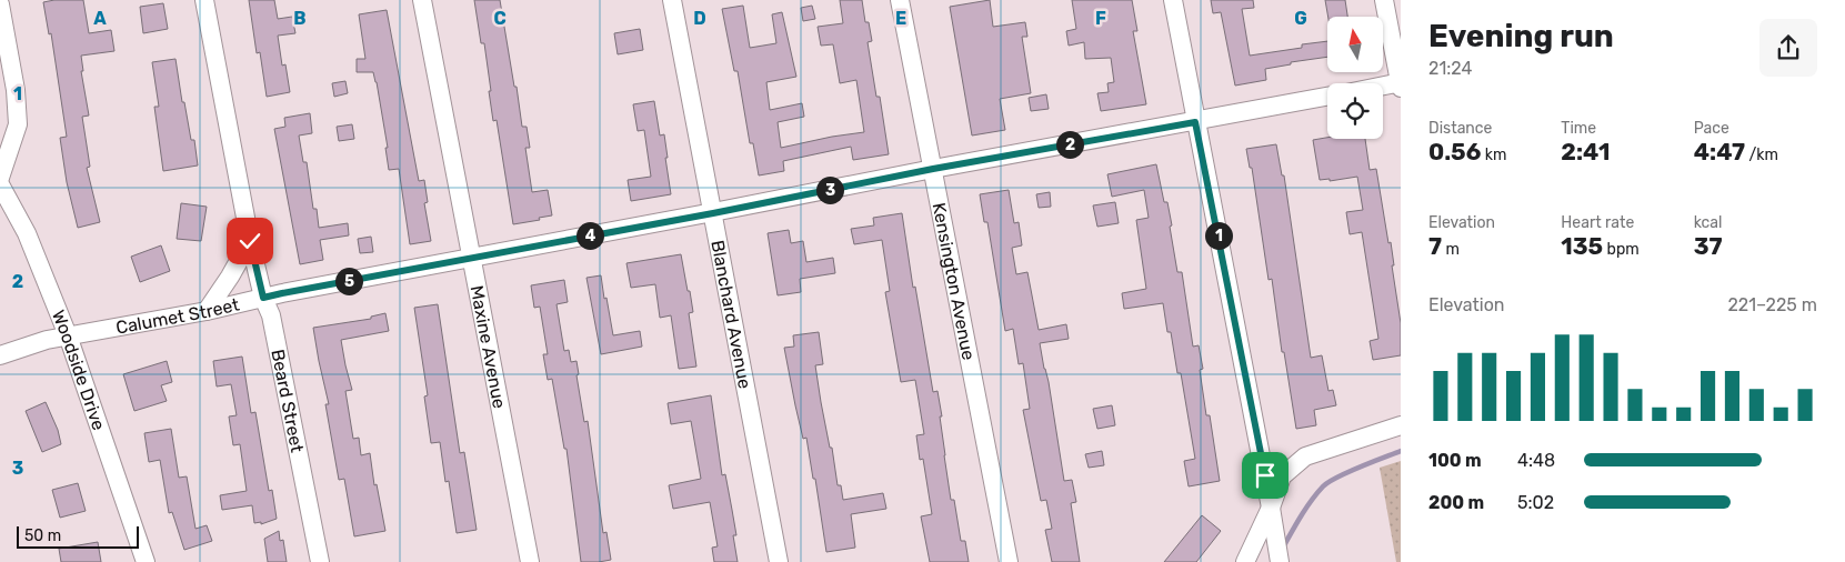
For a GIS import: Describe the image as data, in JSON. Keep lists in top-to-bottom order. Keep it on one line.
{"streets":{"street":["Kensington Avenue","Blanchard Avenue","Calumet Street","Maxine Avenue","Woodside Drive","Beard Street"]},"crossings":[["Kensington Avenue","Calumet Street"],["Blanchard Avenue","Calumet Street"],["Calumet Street","Maxine Avenue"],["Calumet Street","Woodside Drive"],["Calumet Street","Beard Street"]],"scale_bar":"50 m","north":"top","page":{"heading":["Evening run","21:24"],"stats":[["Distance","0.56 km"],["Time","2:41"],["Pace","4:47 /km"],["Elevation","7 m"],["Heart rate","135 bpm"],["kcal","37"]],"pins":["2","3","1","4","5"],"chart":["Elevation","221–225 m"],"list":[{"name":"100 m","note":"4:48"},{"name":"200 m","note":"5:02"}],"scale":"50 m"},"grid":{"columns":["A","B","C","D","E","F","G"],"rows":["1","2","3"]}}
